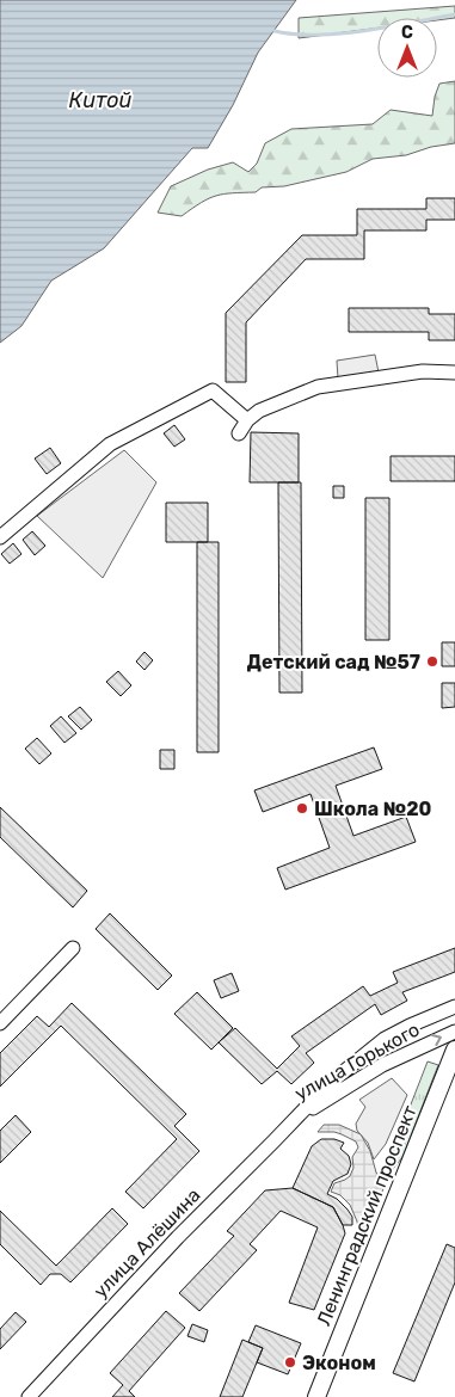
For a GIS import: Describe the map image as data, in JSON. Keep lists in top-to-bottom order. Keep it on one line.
{"streets":{"main road":["Ленинградский проспект"],"street":["улица Горького","улица Алёшина"]},"crossings":[["улица Горького","улица Алёшина"]],"water":["Китой"],"places":["Детский сад №57","Школа №20","Эконом"],"north":"top"}
